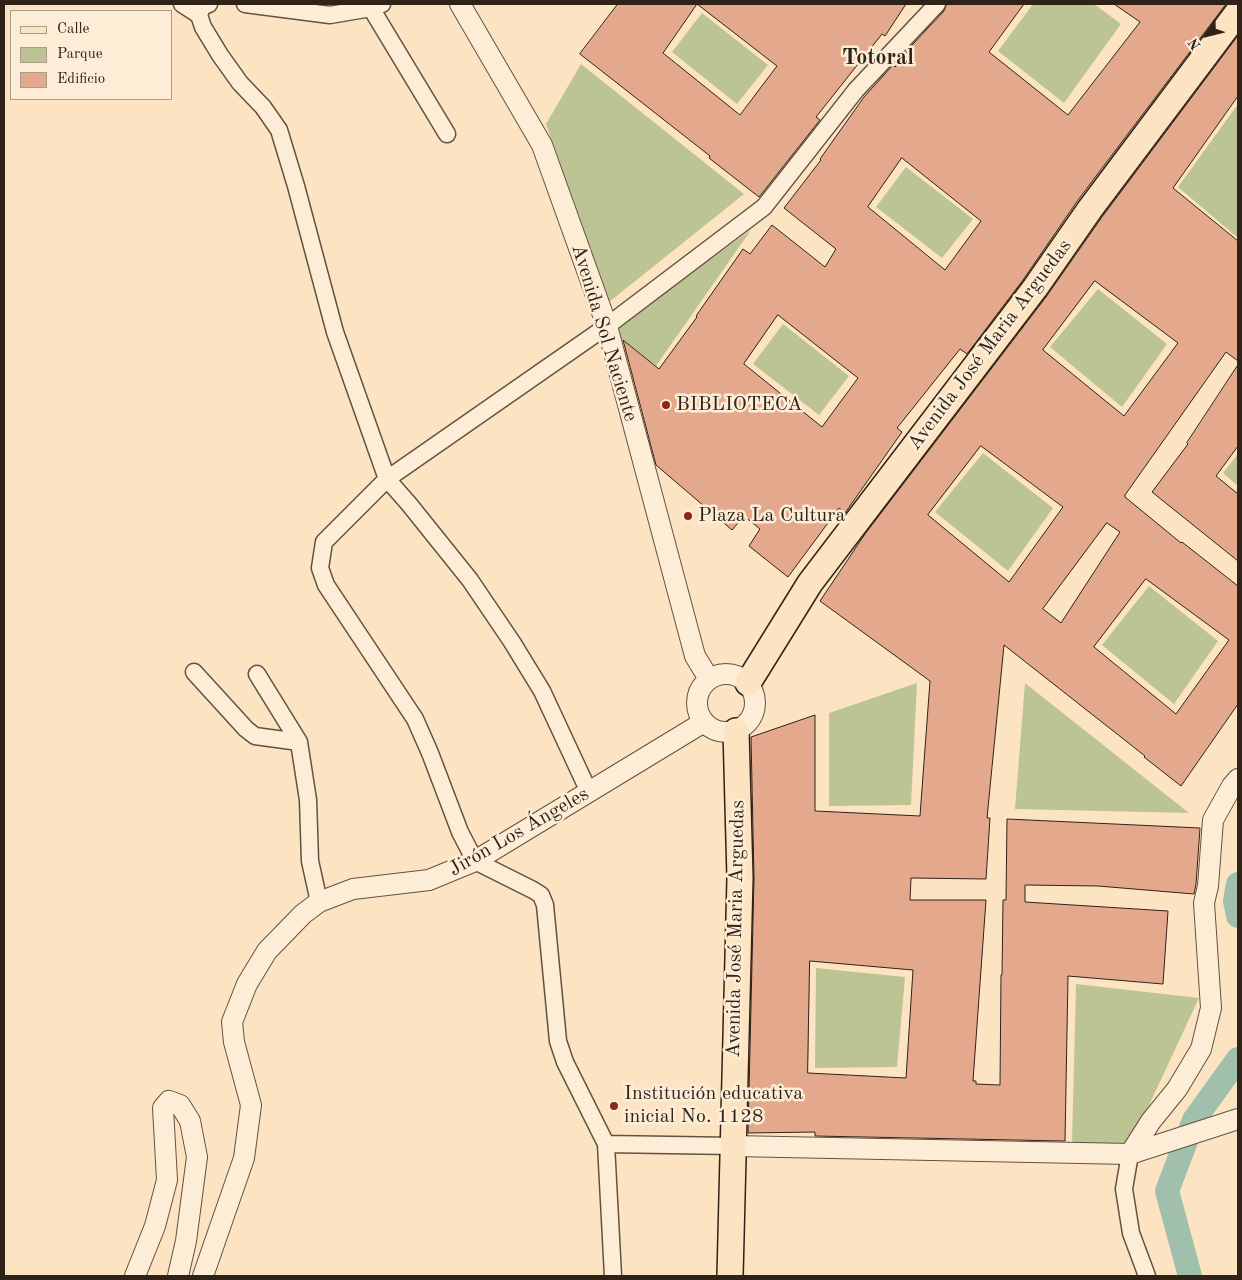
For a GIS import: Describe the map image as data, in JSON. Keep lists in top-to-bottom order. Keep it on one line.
{"streets":{"main road":["Avenida José Maria Arguedas"],"street":["Avenida Sol Naciente","Jirón Los Ángeles"]},"crossings":[["Avenida Sol Naciente","Avenida José Maria Arguedas"],["Avenida Sol Naciente","Jirón Los Ángeles"],["Avenida José Maria Arguedas","Jirón Los Ángeles"]],"districts":["Totoral"],"places":["BIBLIOTECA","Plaza La Cultura","Institución educativa inicial No. 1128"],"legend":["Calle","Parque","Edificio"],"north":"bottom left"}
